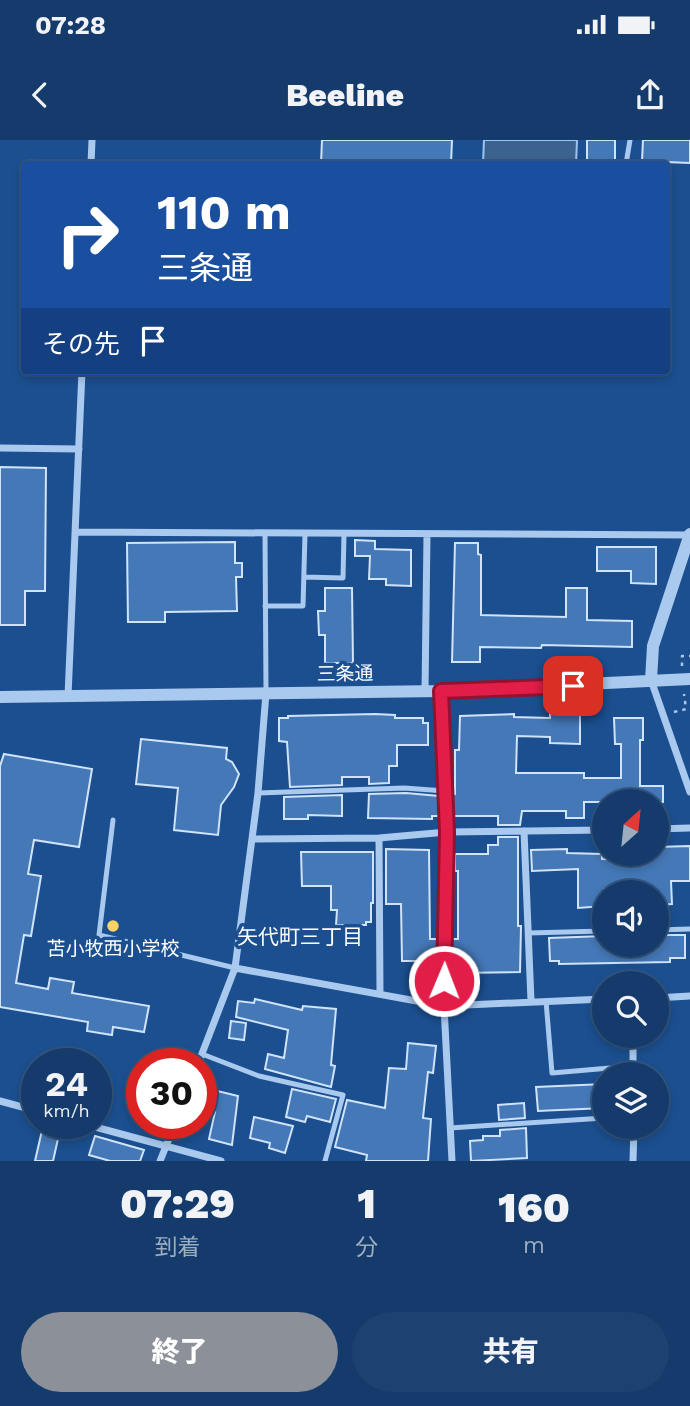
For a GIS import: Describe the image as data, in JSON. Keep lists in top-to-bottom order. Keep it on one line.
{"streets":{"street":["三条通"]},"districts":["矢代町三丁目"],"places":["苫小牧西小学校"],"north":"top right","page":{"status":"07:28","header":"Beeline","turn":["110 m","三条通"],"then":"その先","speed":"24 km/h","limit":"30","eta":["07:29","到着","1","分","160","m"],"buttons":["終了","共有"]}}
